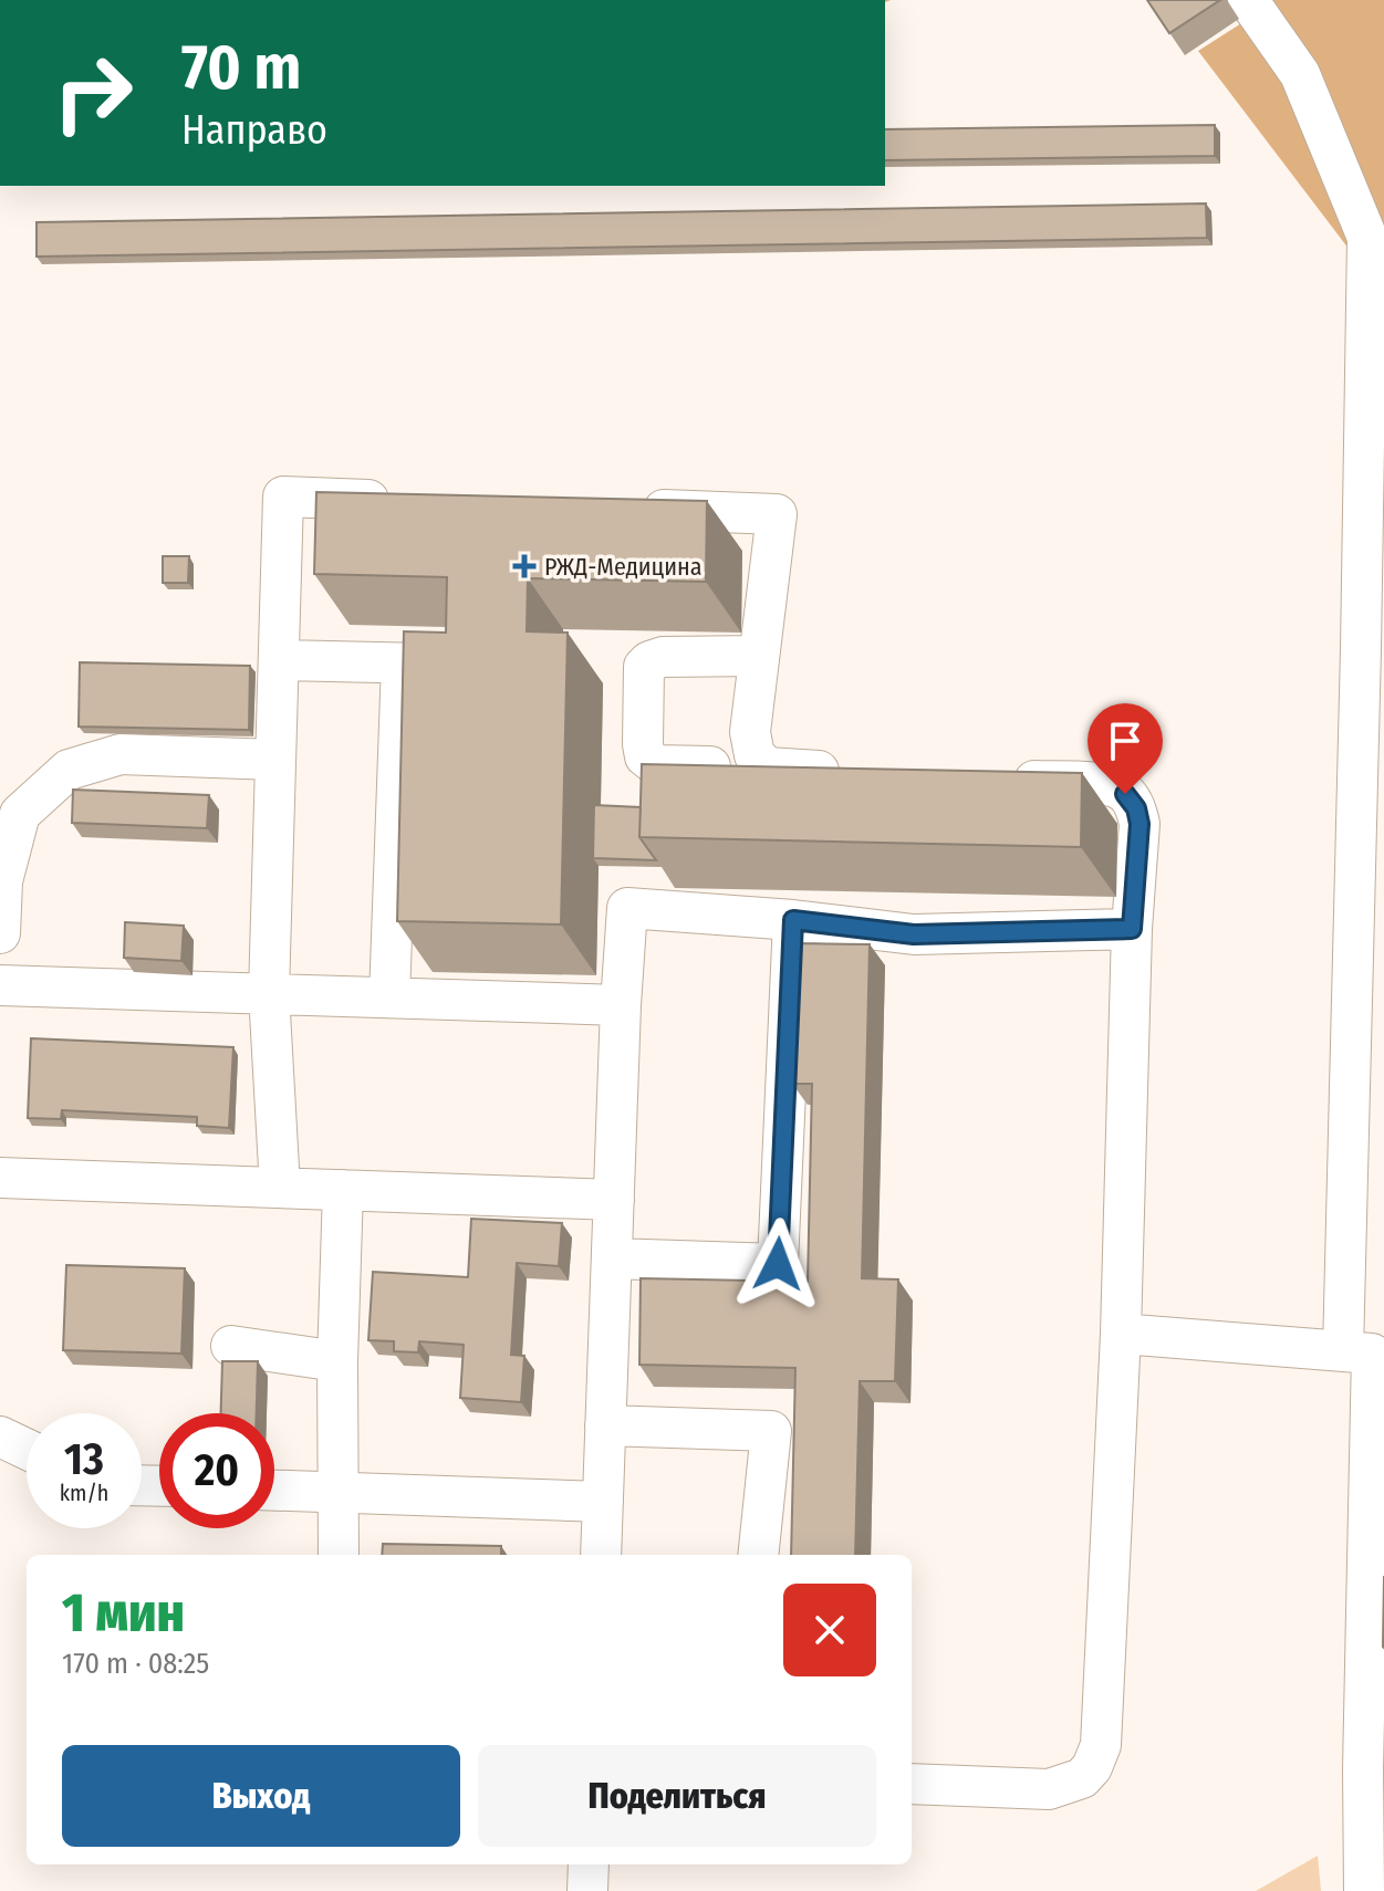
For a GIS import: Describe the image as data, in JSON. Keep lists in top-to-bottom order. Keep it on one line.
{"places":{"health":["РЖД-Медицина"]},"page":{"turn":["70 m","Направо"],"speed":"13 km/h","limit":"20","heading":["1 мин","170 m · 08:25"],"buttons":["Выход","Поделиться"]}}
